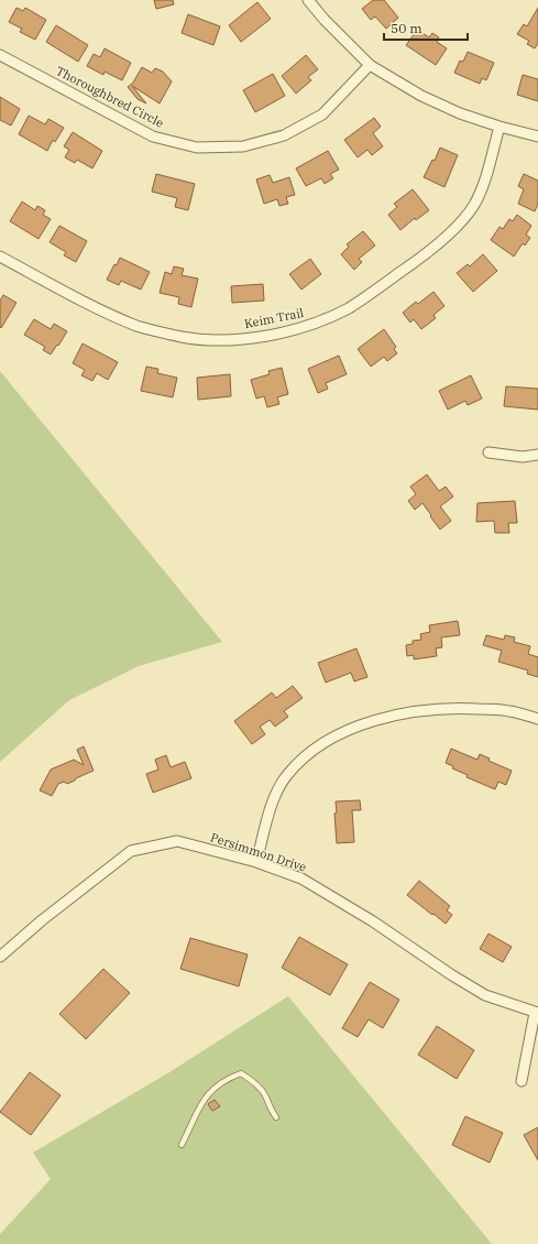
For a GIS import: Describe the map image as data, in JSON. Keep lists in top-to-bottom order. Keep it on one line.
{"streets":{"street":["Thoroughbred Circle","Keim Trail","Persimmon Drive"]},"scale_bar":"50 m"}
